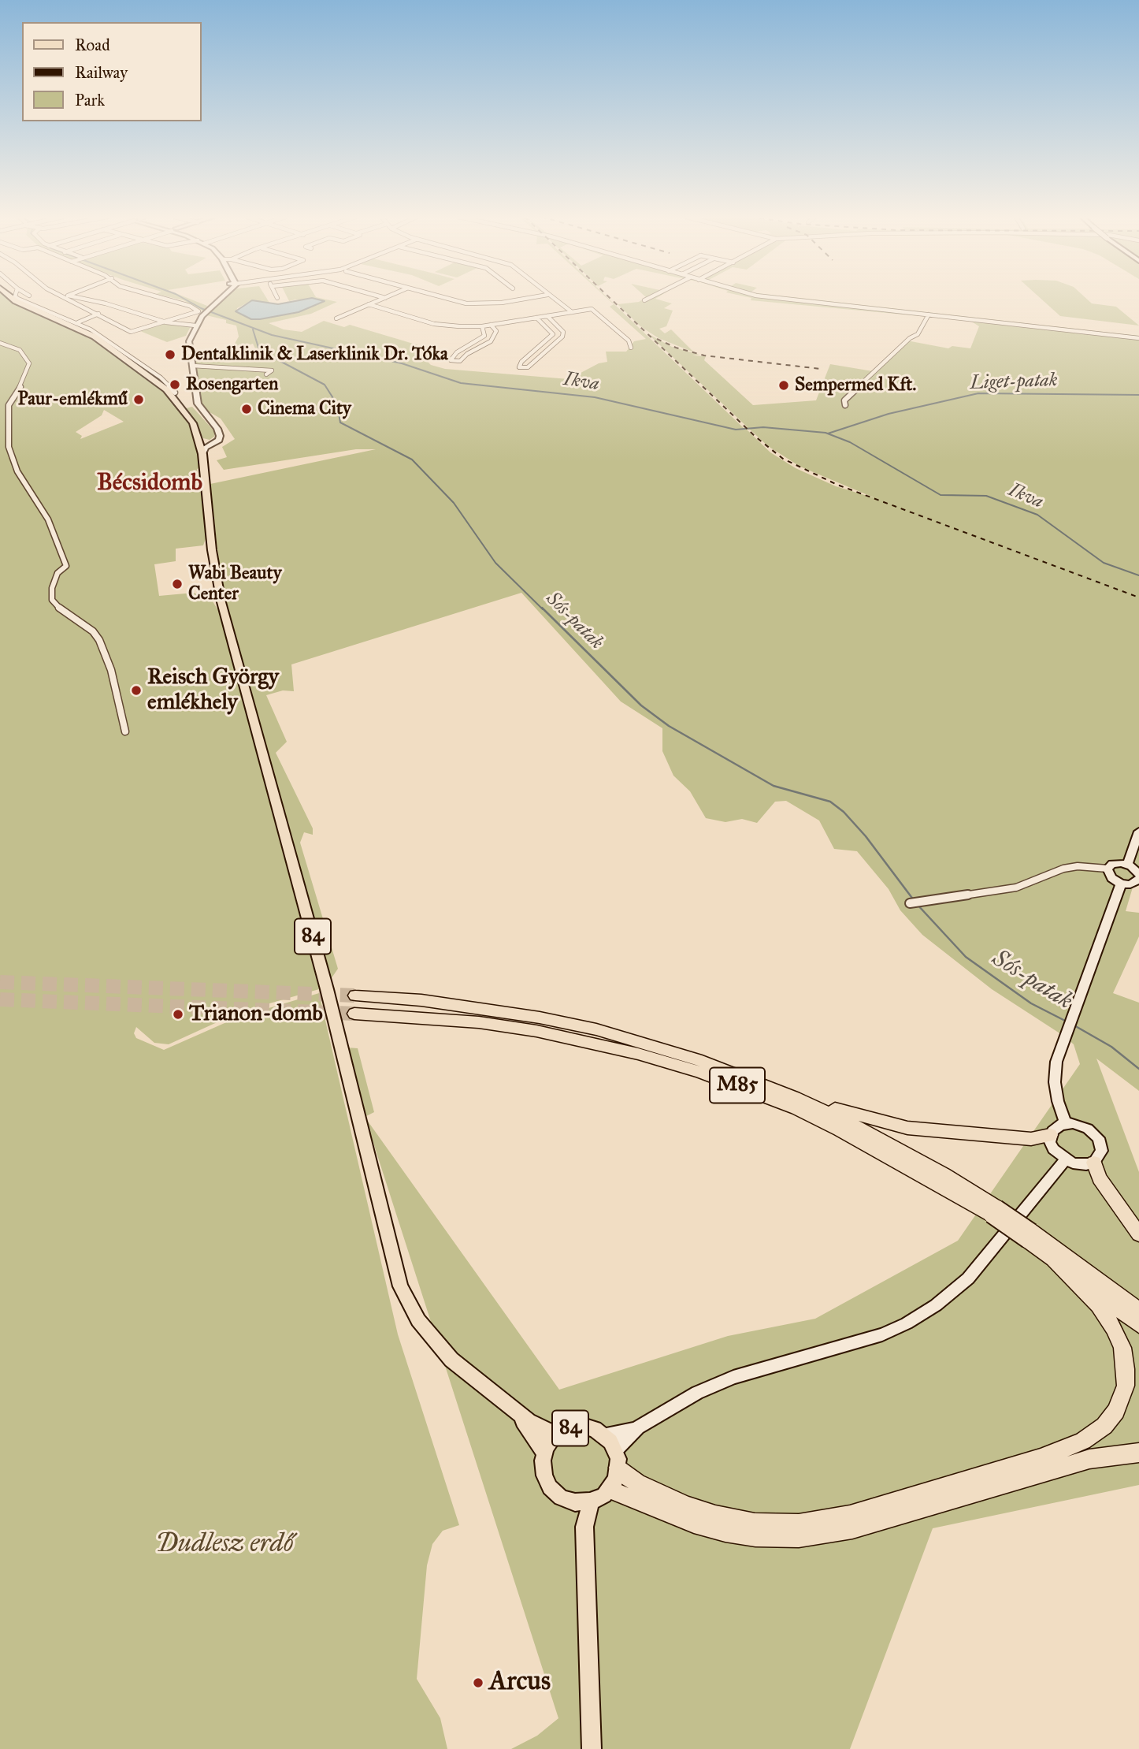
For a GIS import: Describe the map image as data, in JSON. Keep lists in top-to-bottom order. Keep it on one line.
{"streets":{"highway":["M85"],"main road":["84"]},"districts":["Bécsidomb"],"water":["Ikva","Liget-patak","Sós-patak"],"parks":["Dudlesz erdő"],"places":["Dentalklinik & Laserklinik Dr. Tóka","Rosengarten","Sempermed Kft.","Paur-emlékmű","Cinema City","Wabi Beauty Center","Reisch György emlékhely","Trianon-domb","Arcus"],"legend":["Road","Railway","Park"]}
